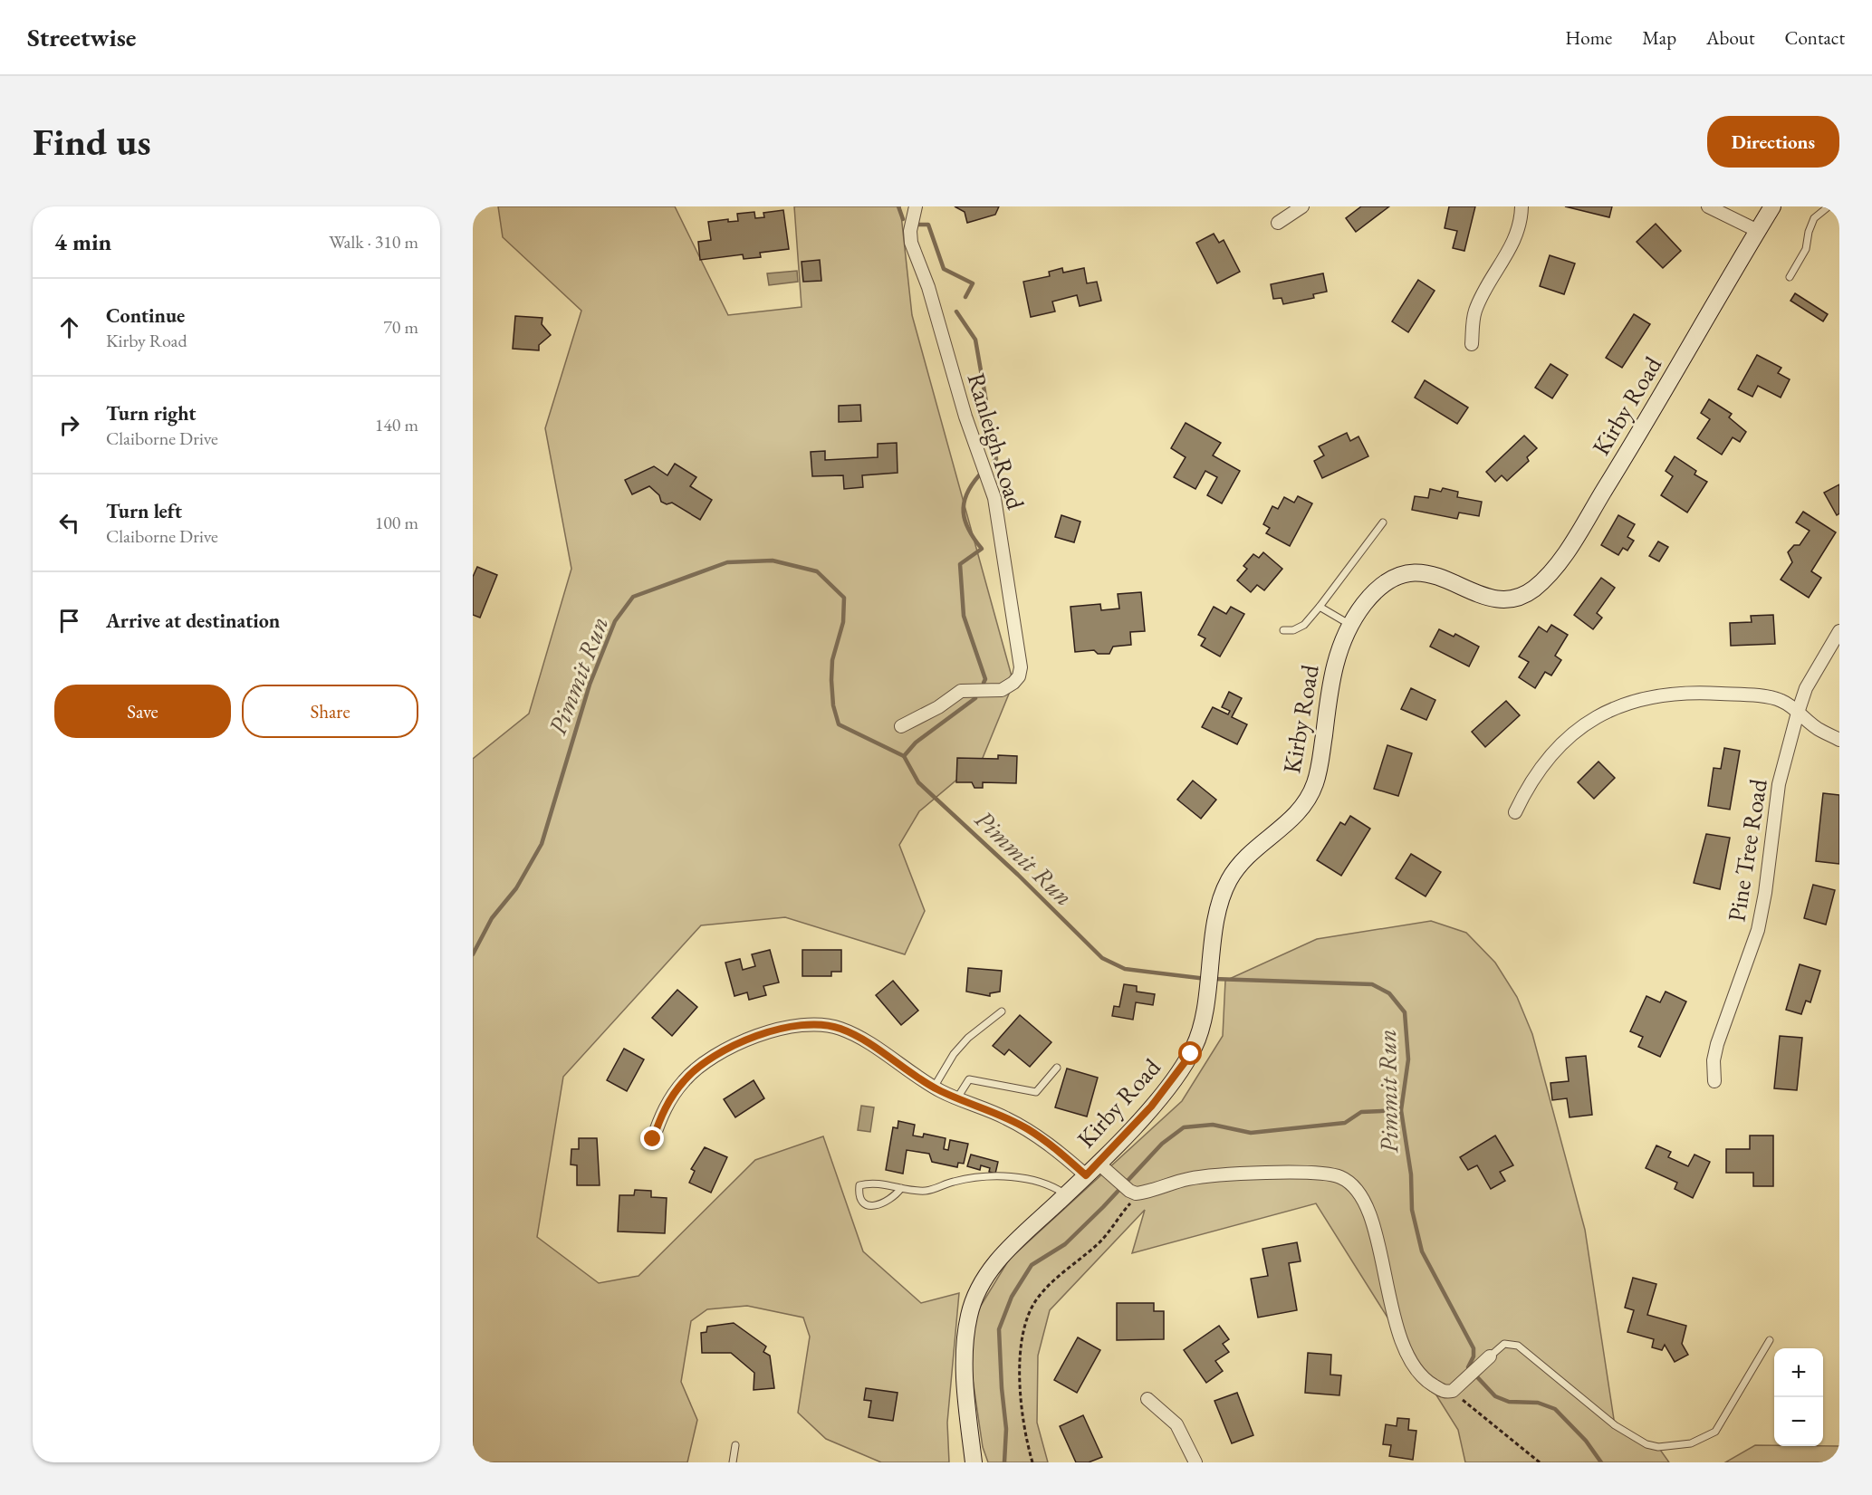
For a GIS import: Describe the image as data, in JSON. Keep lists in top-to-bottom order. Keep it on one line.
{"streets":{"main road":["Kirby Road"],"street":["Ranleigh Road","Pine Tree Road"]},"water":["Pimmit Run"],"page":{"header":"Streetwise","nav":["Home","Map","About","Contact"],"buttons":["Directions",["Save","Share"]],"title":"Find us","heading":["4 min","Walk · 310 m"],"list":[["Continue","Kirby Road","70 m"],["Turn right","Claiborne Drive","140 m"],["Turn left","Claiborne Drive","100 m"],"Arrive at destination"],"map_buttons":["+","−"]}}
